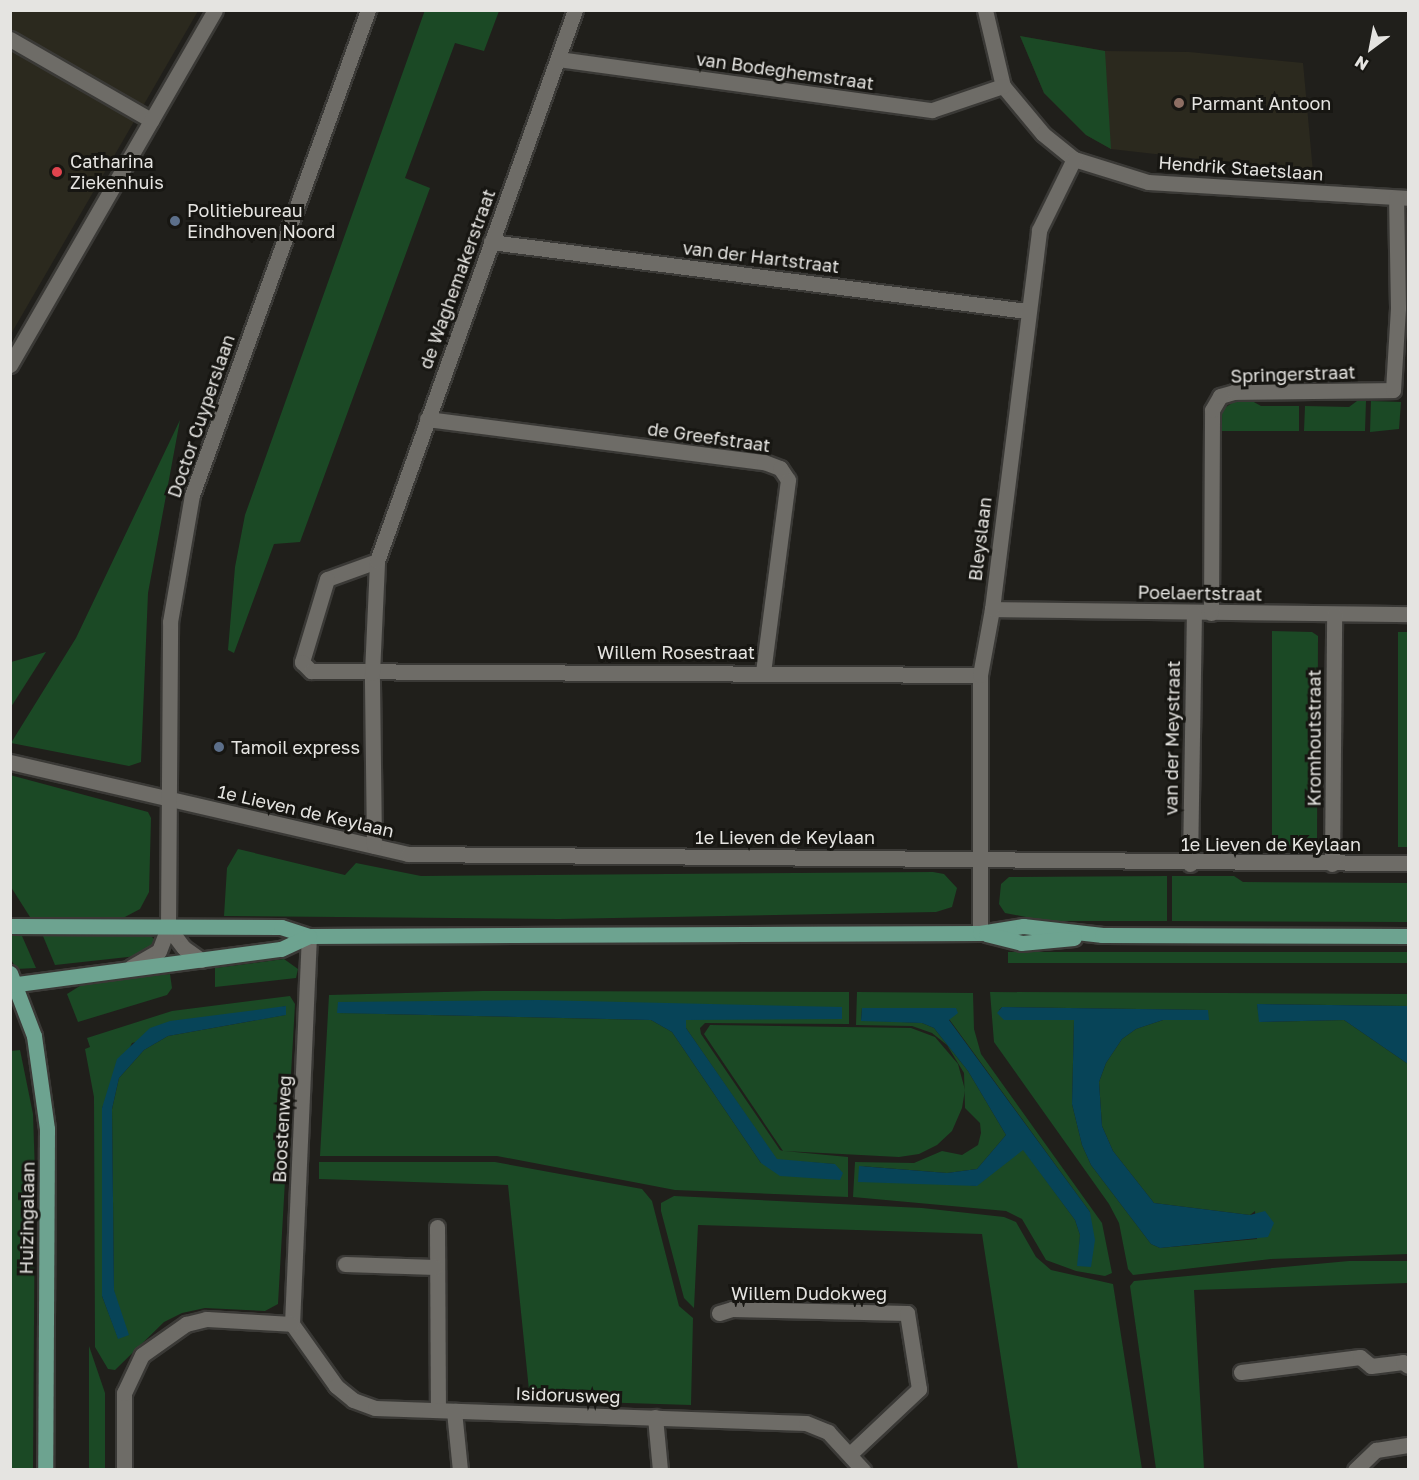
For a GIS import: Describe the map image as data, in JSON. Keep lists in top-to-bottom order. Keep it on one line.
{"streets":{"main road":["Huizingalaan"],"street":["van Bodeghemstraat","Hendrik Staetslaan","van der Hartstraat","de Waghemakerstraat","Springerstraat","Doctor Cuyperslaan","de Greefstraat","Bleyslaan","Poelaertstraat","Willem Rosestraat","van der Meystraat","Kromhoutstraat","1e Lieven de Keylaan","Boostenweg","Willem Dudokweg","Isidorusweg"]},"crossings":[["van Bodeghemstraat","de Waghemakerstraat"],["Hendrik Staetslaan","Springerstraat"],["Hendrik Staetslaan","Bleyslaan"],["van der Hartstraat","de Waghemakerstraat"],["van der Hartstraat","Bleyslaan"],["de Waghemakerstraat","de Greefstraat"],["de Waghemakerstraat","Willem Rosestraat"],["de Waghemakerstraat","1e Lieven de Keylaan"],["Springerstraat","Poelaertstraat"],["Doctor Cuyperslaan","1e Lieven de Keylaan"],["de Greefstraat","Willem Rosestraat"],["Bleyslaan","Poelaertstraat"],["Bleyslaan","Willem Rosestraat"],["Bleyslaan","1e Lieven de Keylaan"],["Poelaertstraat","van der Meystraat"],["Poelaertstraat","Kromhoutstraat"],["van der Meystraat","1e Lieven de Keylaan"],["Kromhoutstraat","1e Lieven de Keylaan"],["Boostenweg","Isidorusweg"],["Willem Dudokweg","Isidorusweg"]],"places":["Parmant Antoon","Catharina Ziekenhuis","Politiebureau Eindhoven Noord","Tamoil express"],"north":"bottom left"}
